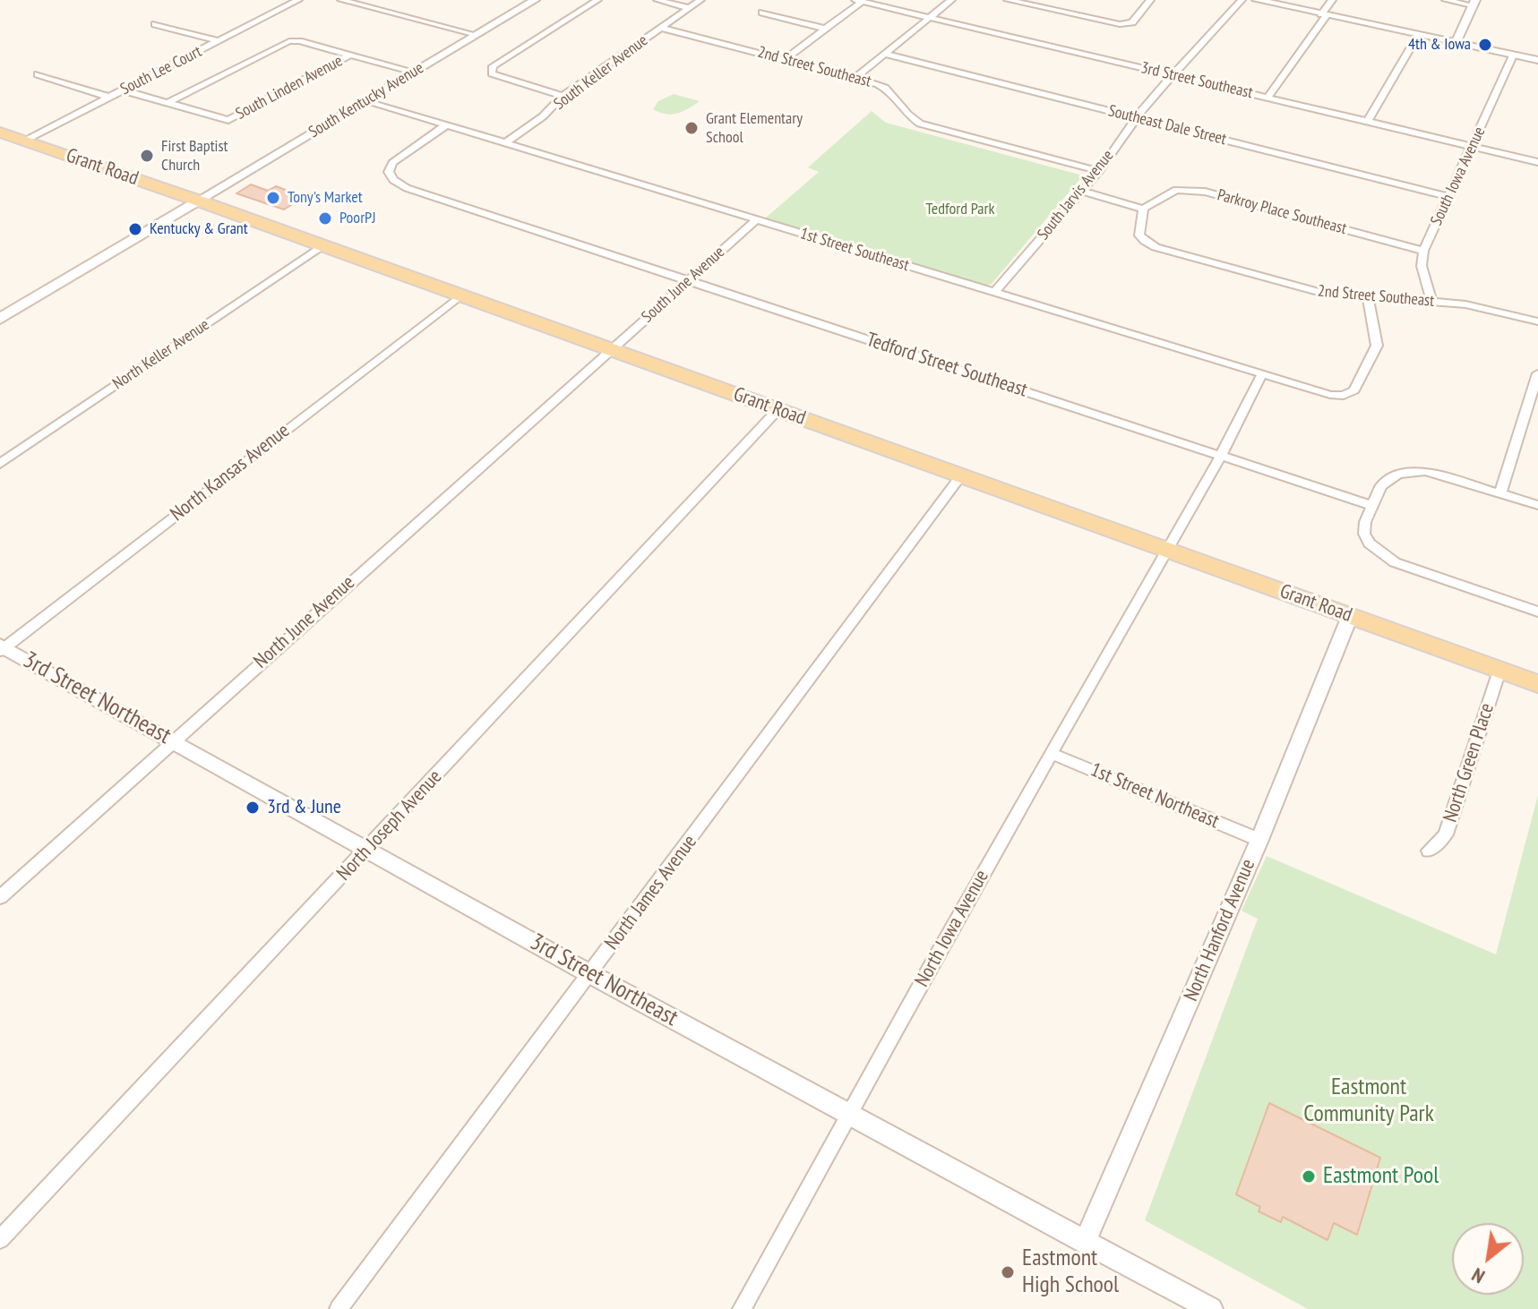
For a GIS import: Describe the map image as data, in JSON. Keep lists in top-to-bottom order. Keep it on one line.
{"streets":{"main road":["Grant Road"],"street":["2nd Street Southeast","South Lee Court","South Keller Avenue","3rd Street Southeast","South Linden Avenue","South Kentucky Avenue","Southeast Dale Street","South Iowa Avenue","South Jarvis Avenue","Parkroy Place Southeast","1st Street Southeast","South June Avenue","North Keller Avenue","Tedford Street Southeast","North Kansas Avenue","North June Avenue","3rd Street Northeast","North Green Place","1st Street Northeast","North Joseph Avenue","North James Avenue","North Iowa Avenue","North Hanford Avenue"]},"crossings":[["2nd Street Southeast","South Keller Avenue"],["2nd Street Southeast","South Iowa Avenue"],["2nd Street Southeast","South Jarvis Avenue"],["2nd Street Southeast","Parkroy Place Southeast"],["2nd Street Southeast","1st Street Southeast"],["South Lee Court","Grant Road"],["South Keller Avenue","1st Street Southeast"],["3rd Street Southeast","South Iowa Avenue"],["3rd Street Southeast","South Jarvis Avenue"],["South Kentucky Avenue","Grant Road"],["South Kentucky Avenue","1st Street Southeast"],["Southeast Dale Street","South Iowa Avenue"],["Southeast Dale Street","South Jarvis Avenue"],["Grant Road","South June Avenue"],["Grant Road","North Keller Avenue"],["Grant Road","North Kansas Avenue"],["Grant Road","North June Avenue"],["Grant Road","North Green Place"],["Grant Road","North Joseph Avenue"],["Grant Road","North James Avenue"],["Grant Road","North Iowa Avenue"],["Grant Road","North Hanford Avenue"],["South Iowa Avenue","Parkroy Place Southeast"],["South Jarvis Avenue","1st Street Southeast"],["1st Street Southeast","South June Avenue"],["1st Street Southeast","Tedford Street Southeast"],["South June Avenue","Tedford Street Southeast"],["South June Avenue","North June Avenue"],["North Kansas Avenue","3rd Street Northeast"],["North June Avenue","3rd Street Northeast"],["3rd Street Northeast","North Joseph Avenue"],["3rd Street Northeast","North James Avenue"],["3rd Street Northeast","North Iowa Avenue"],["3rd Street Northeast","North Hanford Avenue"],["1st Street Northeast","North Iowa Avenue"],["1st Street Northeast","North Hanford Avenue"]],"parks":["Tedford Park","Eastmont Community Park"],"places":["4th & Iowa","Grant Elementary School","First Baptist Church","Tony's Market","PoorPJ","Kentucky & Grant","3rd & June","Eastmont Pool","Eastmont High School"],"north":"bottom left"}
